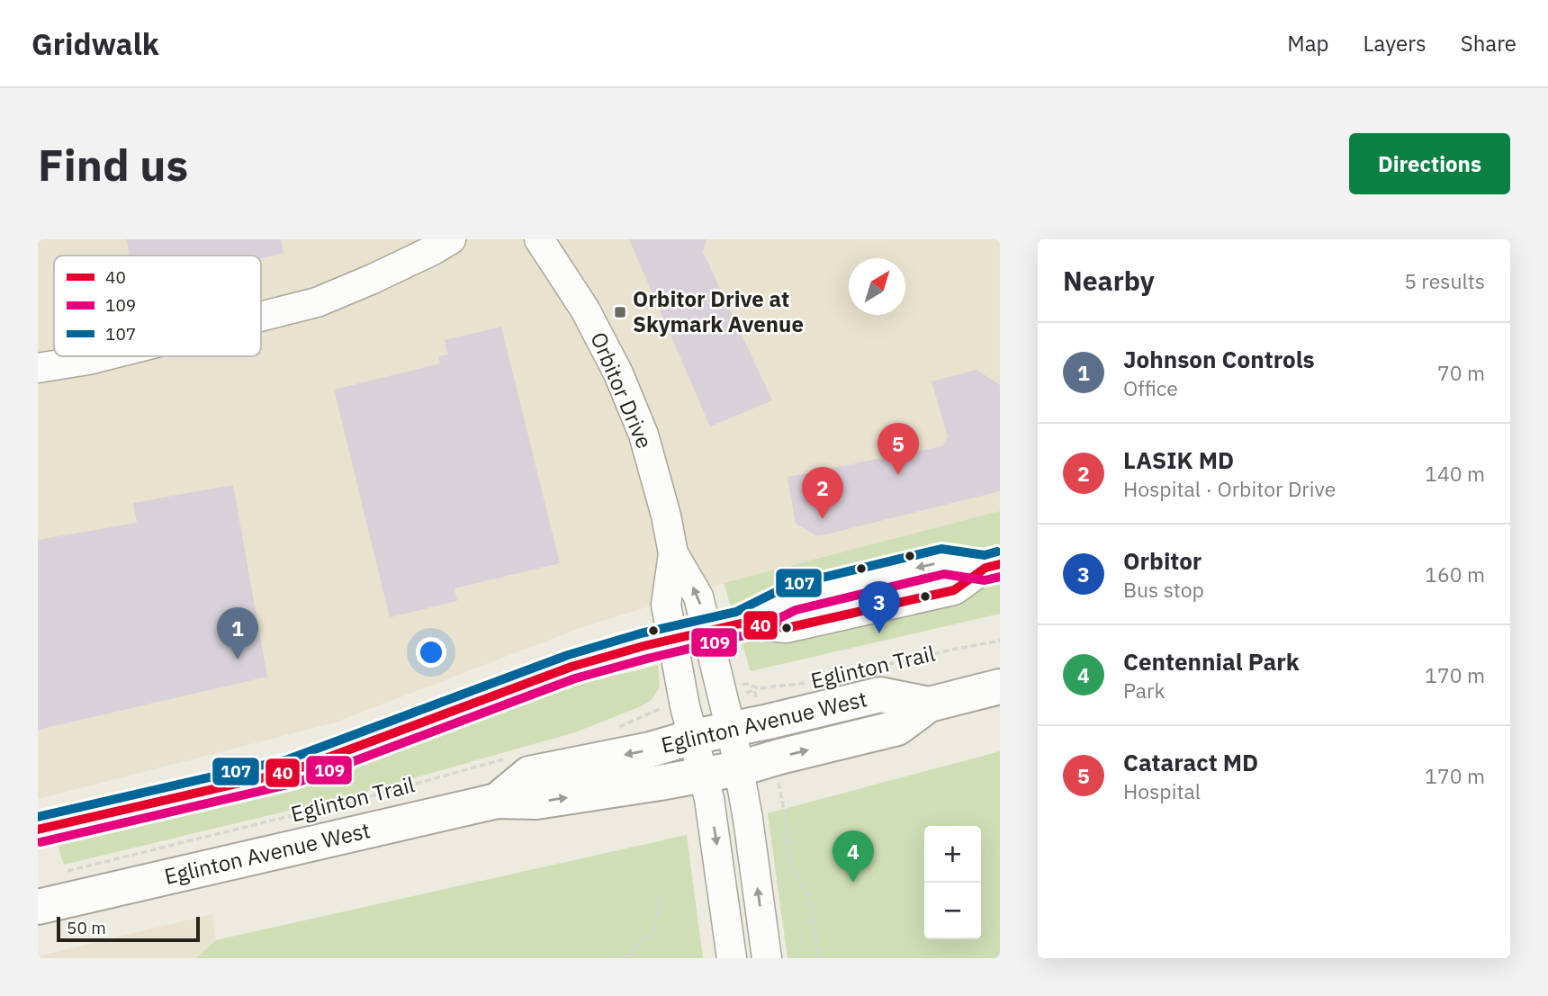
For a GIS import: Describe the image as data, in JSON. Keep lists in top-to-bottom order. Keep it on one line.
{"streets":{"main road":["Eglinton Avenue West"],"street":["Orbitor Drive"],"path":["Eglinton Trail"]},"crossings":[["Orbitor Drive","Eglinton Avenue West"]],"places":{"transit":["Orbitor Drive at Skymark Avenue"]},"lines":["transit line 107","transit line 40","transit line 109"],"legend":["40","109","107"],"scale_bar":"50 m","north":"top right","page":{"header":"Gridwalk","nav":["Map","Layers","Share"],"buttons":"Directions","title":"Find us","heading":["Nearby","5 results"],"list":[{"mark":"1","name":"Johnson Controls","note":"Office","value":"70 m"},{"mark":"2","name":"LASIK MD","note":"Hospital · Orbitor Drive","value":"140 m"},{"mark":"3","name":"Orbitor","note":"Bus stop","value":"160 m"},{"mark":"4","name":"Centennial Park","note":"Park","value":"170 m"},{"mark":"5","name":"Cataract MD","note":"Hospital","value":"170 m"}],"pins":["5","2","3","1","4"],"map_buttons":["+","−"],"scale":"50 m"}}
